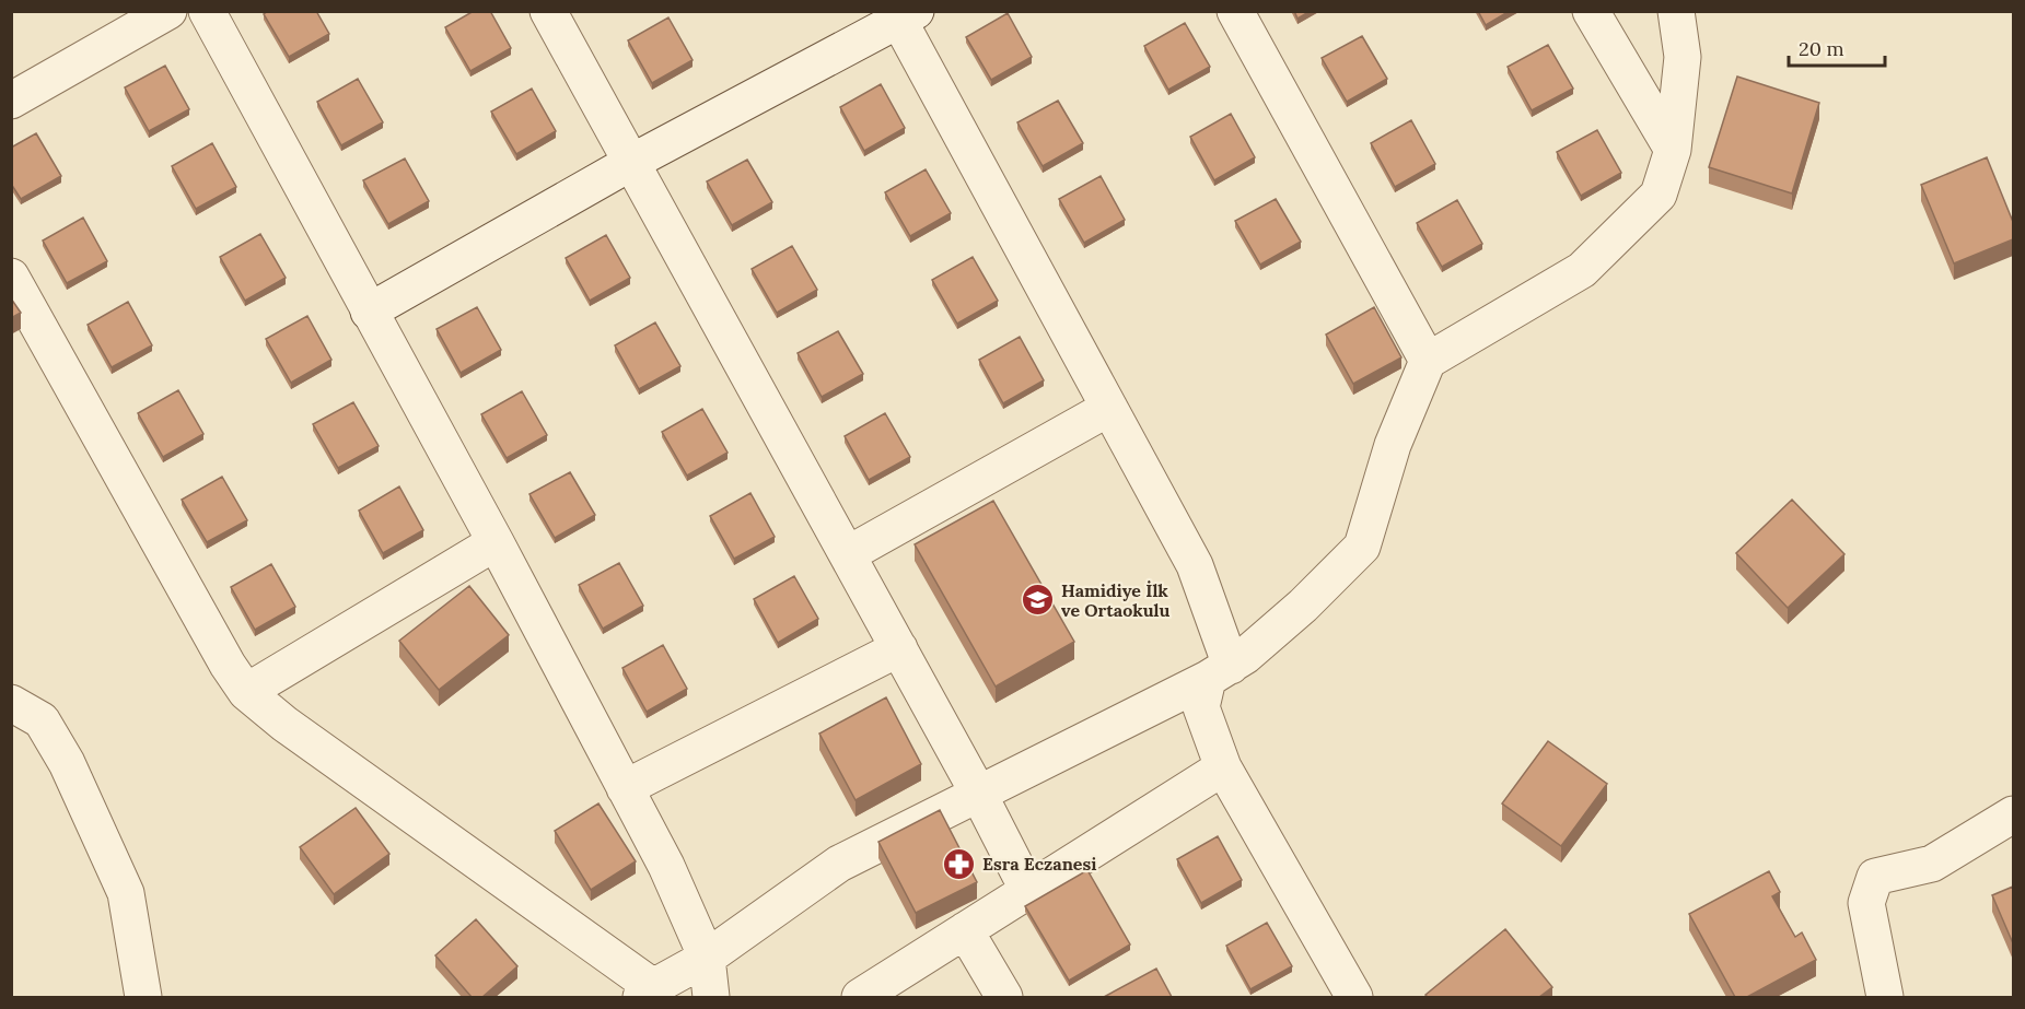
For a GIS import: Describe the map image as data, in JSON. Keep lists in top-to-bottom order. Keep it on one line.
{"places":{"school or university":["Hamidiye İlk ve Ortaokulu"],"pharmacy":["Esra Eczanesi"]},"scale_bar":"20 m"}
